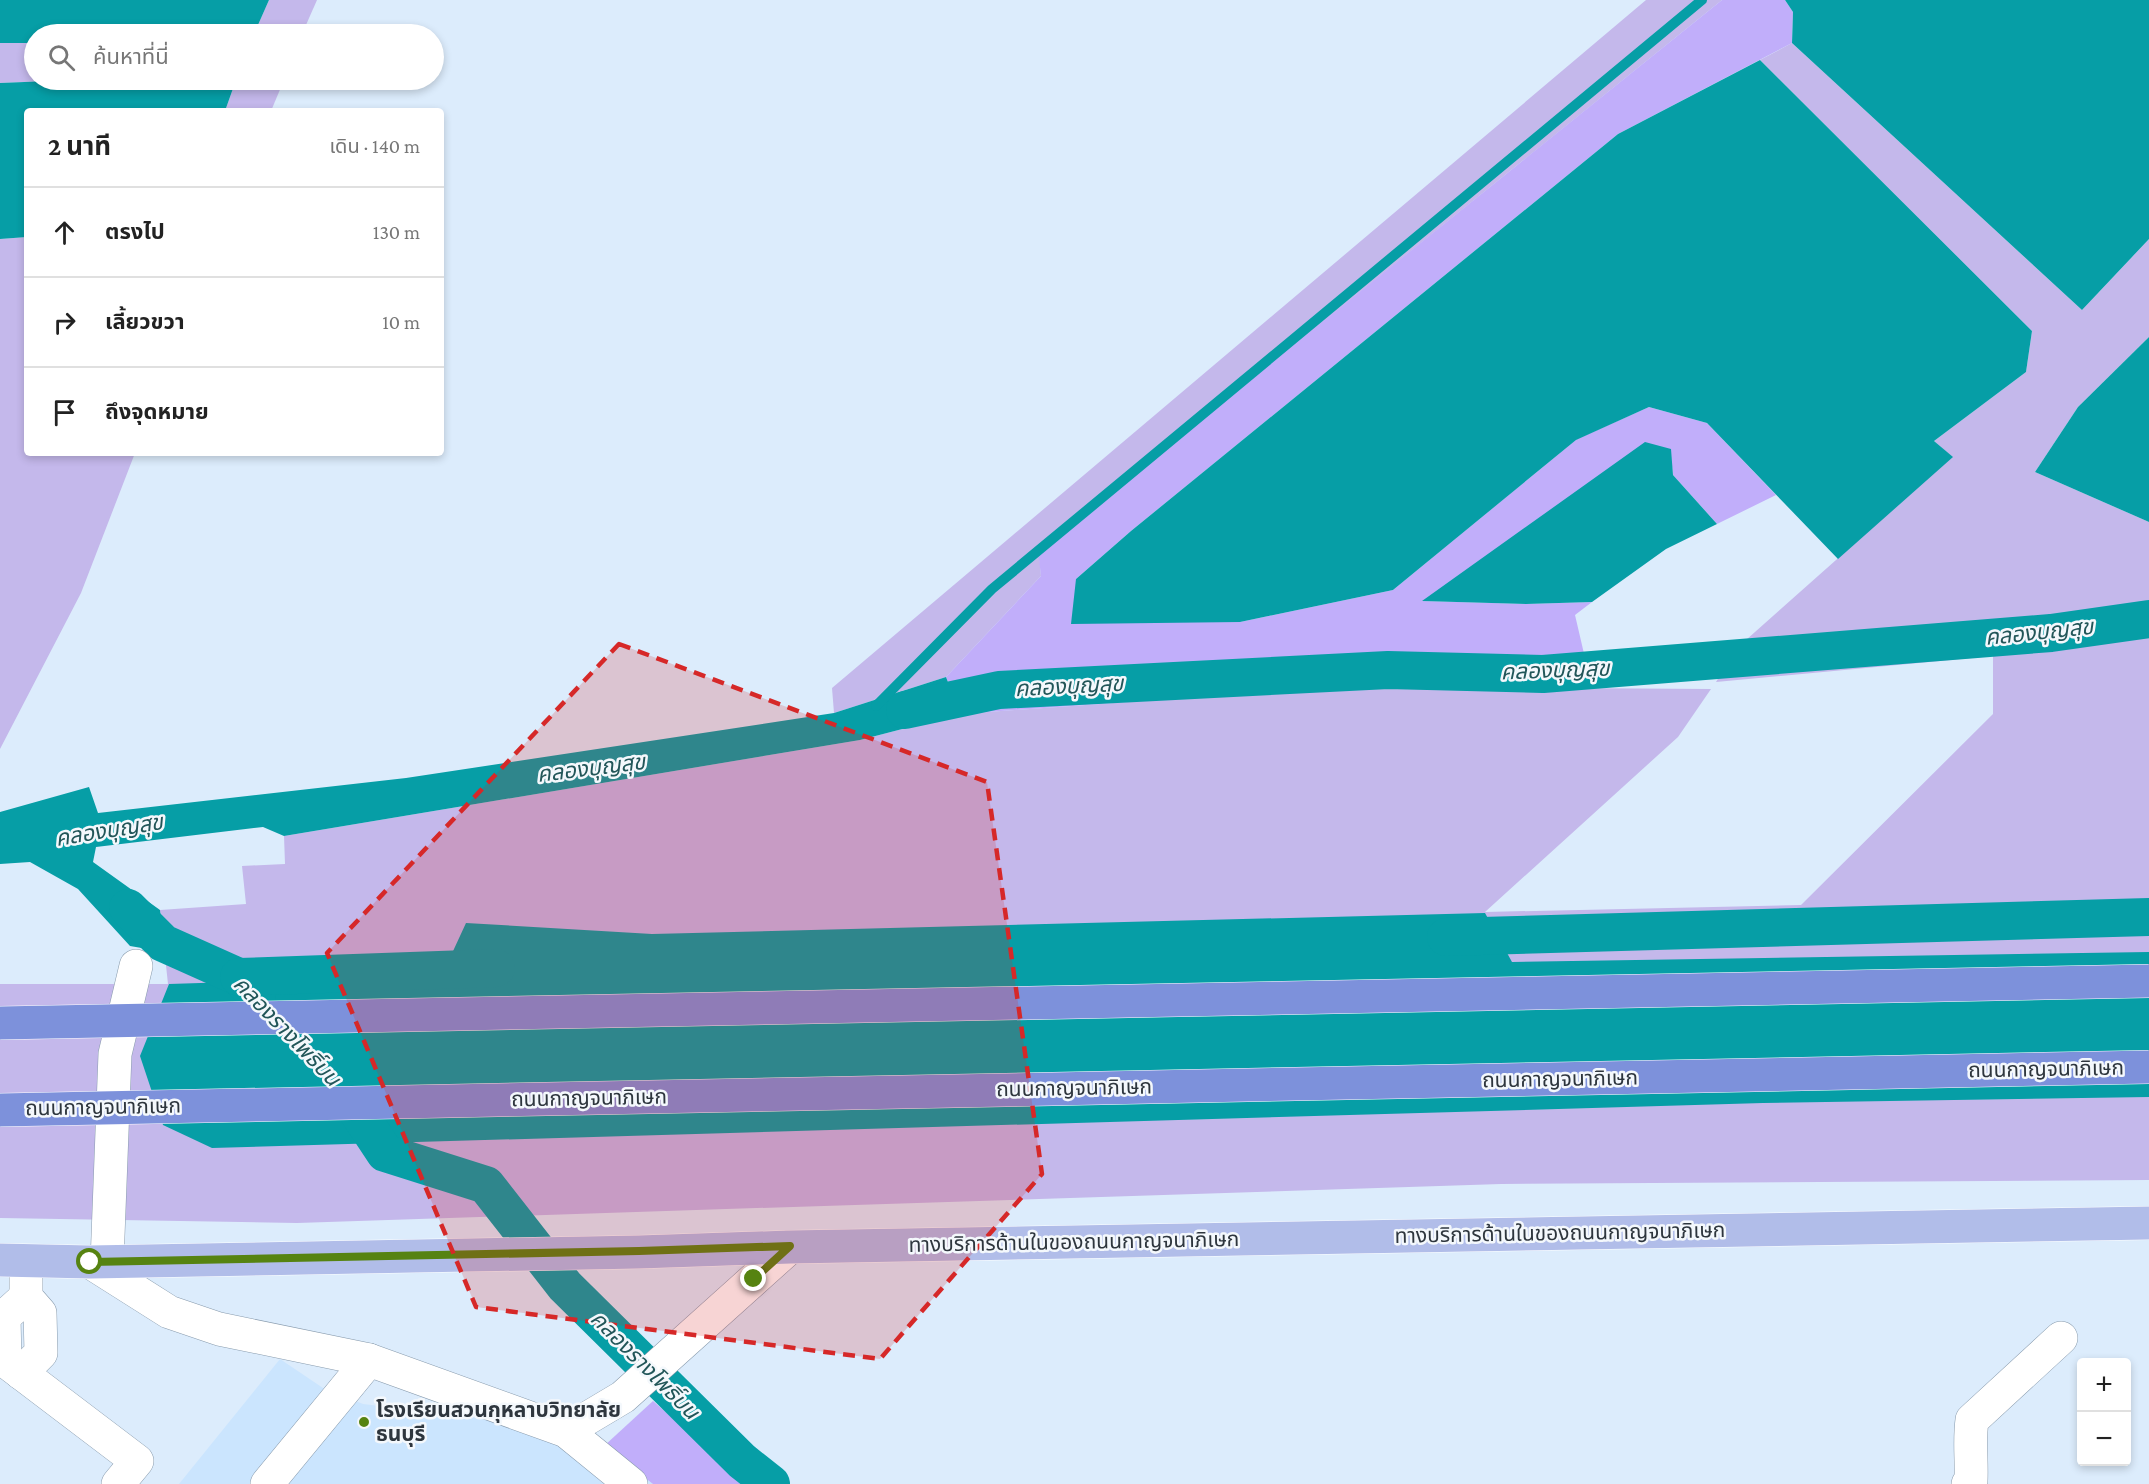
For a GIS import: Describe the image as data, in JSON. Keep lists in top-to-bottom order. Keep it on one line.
{"streets":{"highway":["ถนนกาญจนาภิเษก"],"main road":["ทางบริการด้านในของถนนกาญจนาภิเษก"]},"water":["คลองบุญสุข","คลองรางโพธิ์บน"],"places":["โรงเรียนสวนกุหลาบวิทยาลัย ธนบุรี"],"page":{"search":"ค้นหาที่นี่","heading":["2 นาที","เดิน · 140 m"],"list":[["ตรงไป","130 m"],["เลี้ยวขวา","10 m"],"ถึงจุดหมาย"],"map_buttons":["+","−"]}}
